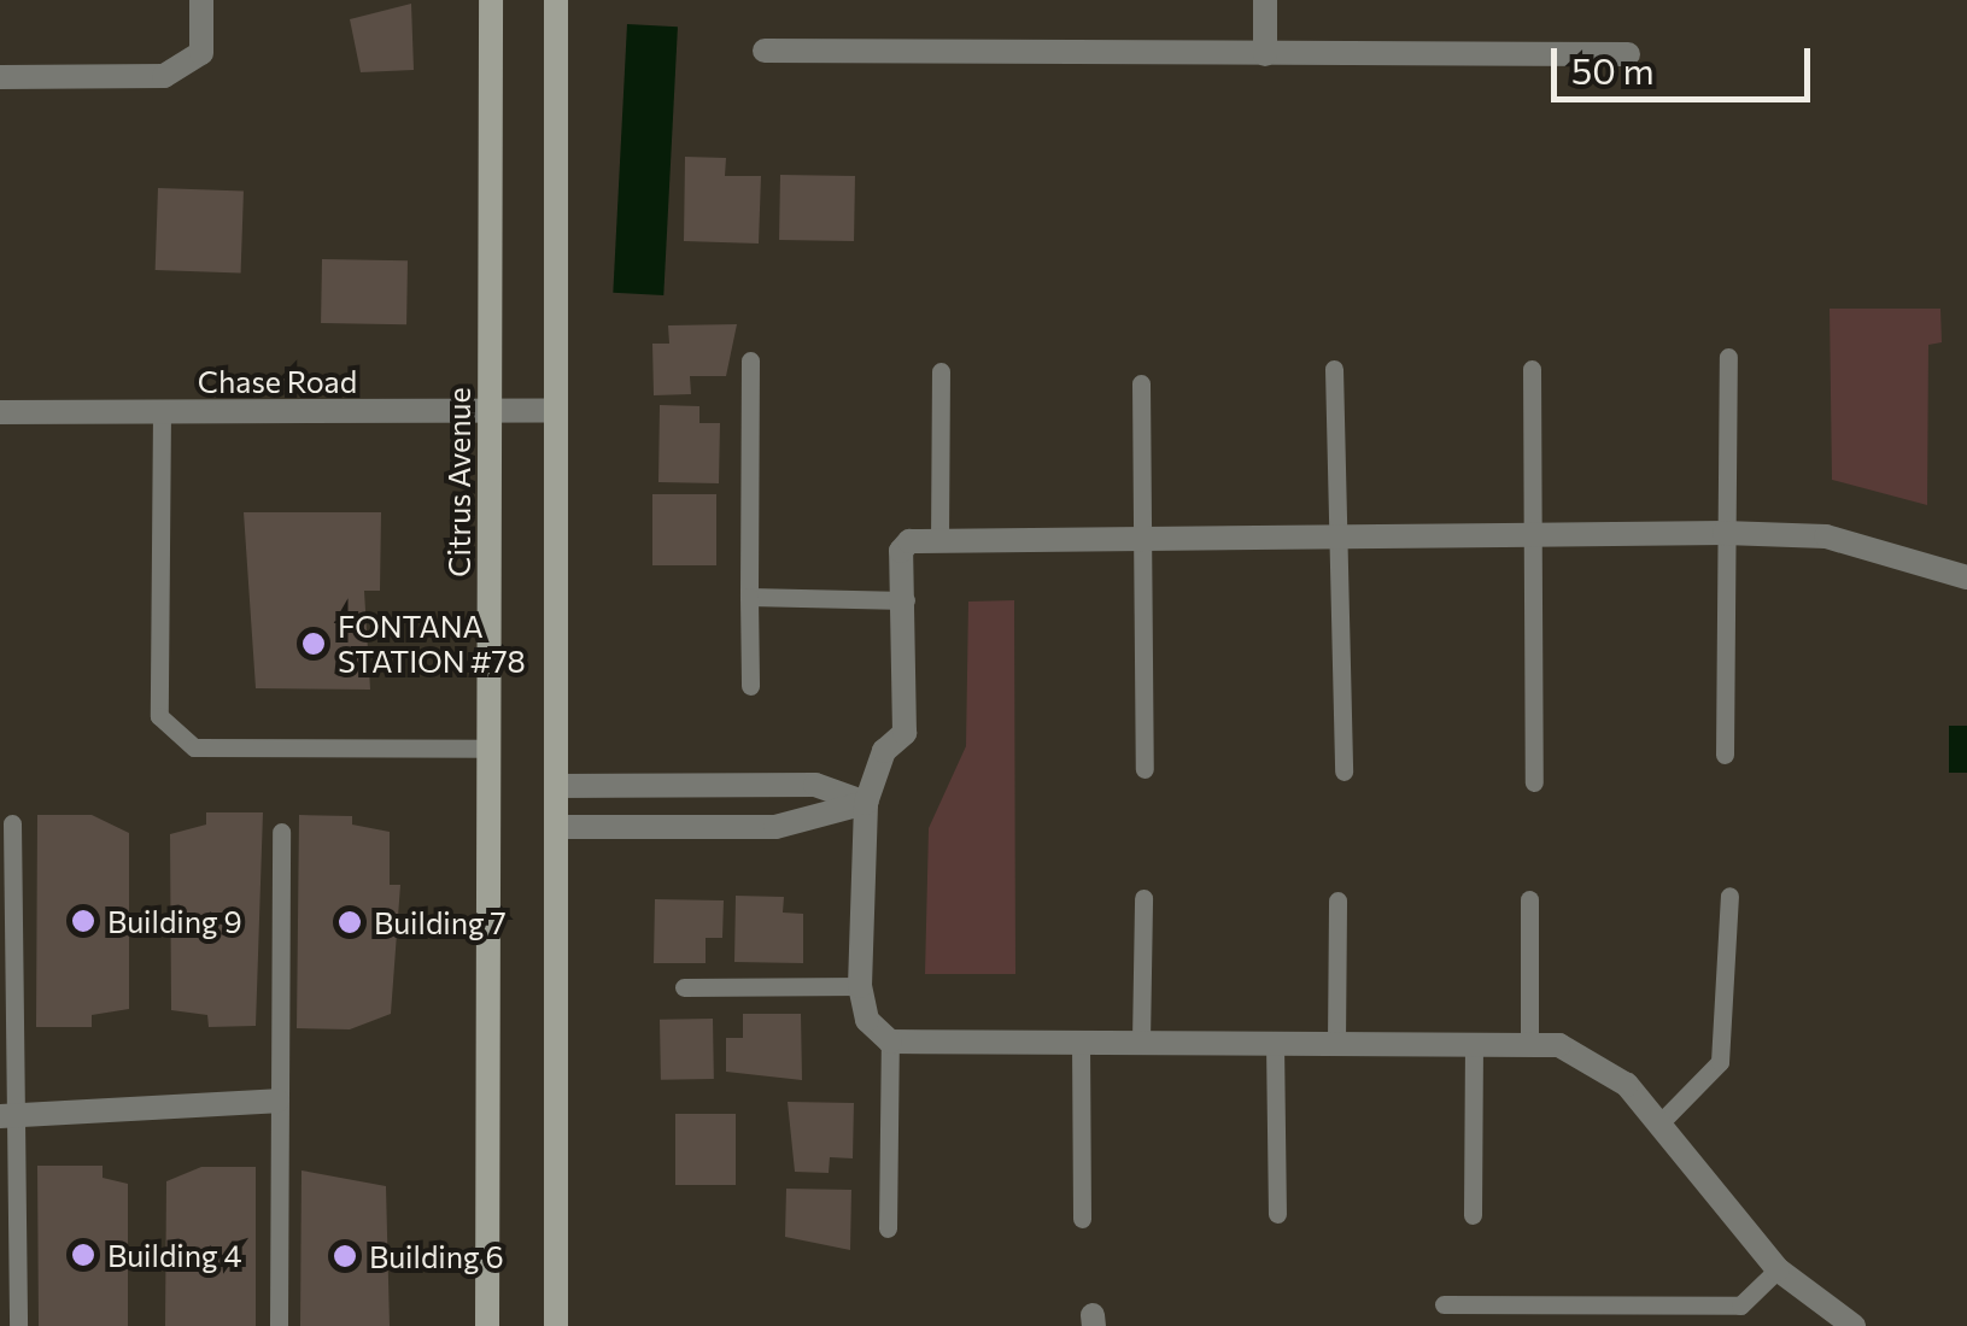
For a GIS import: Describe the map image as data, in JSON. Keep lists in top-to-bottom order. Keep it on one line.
{"streets":{"main road":["Citrus Avenue"],"street":["Chase Road"]},"crossings":[["Chase Road","Citrus Avenue"]],"places":["FONTANA STATION #78","Building 9","Building 7","Building 4","Building 6"],"scale_bar":"50 m"}
